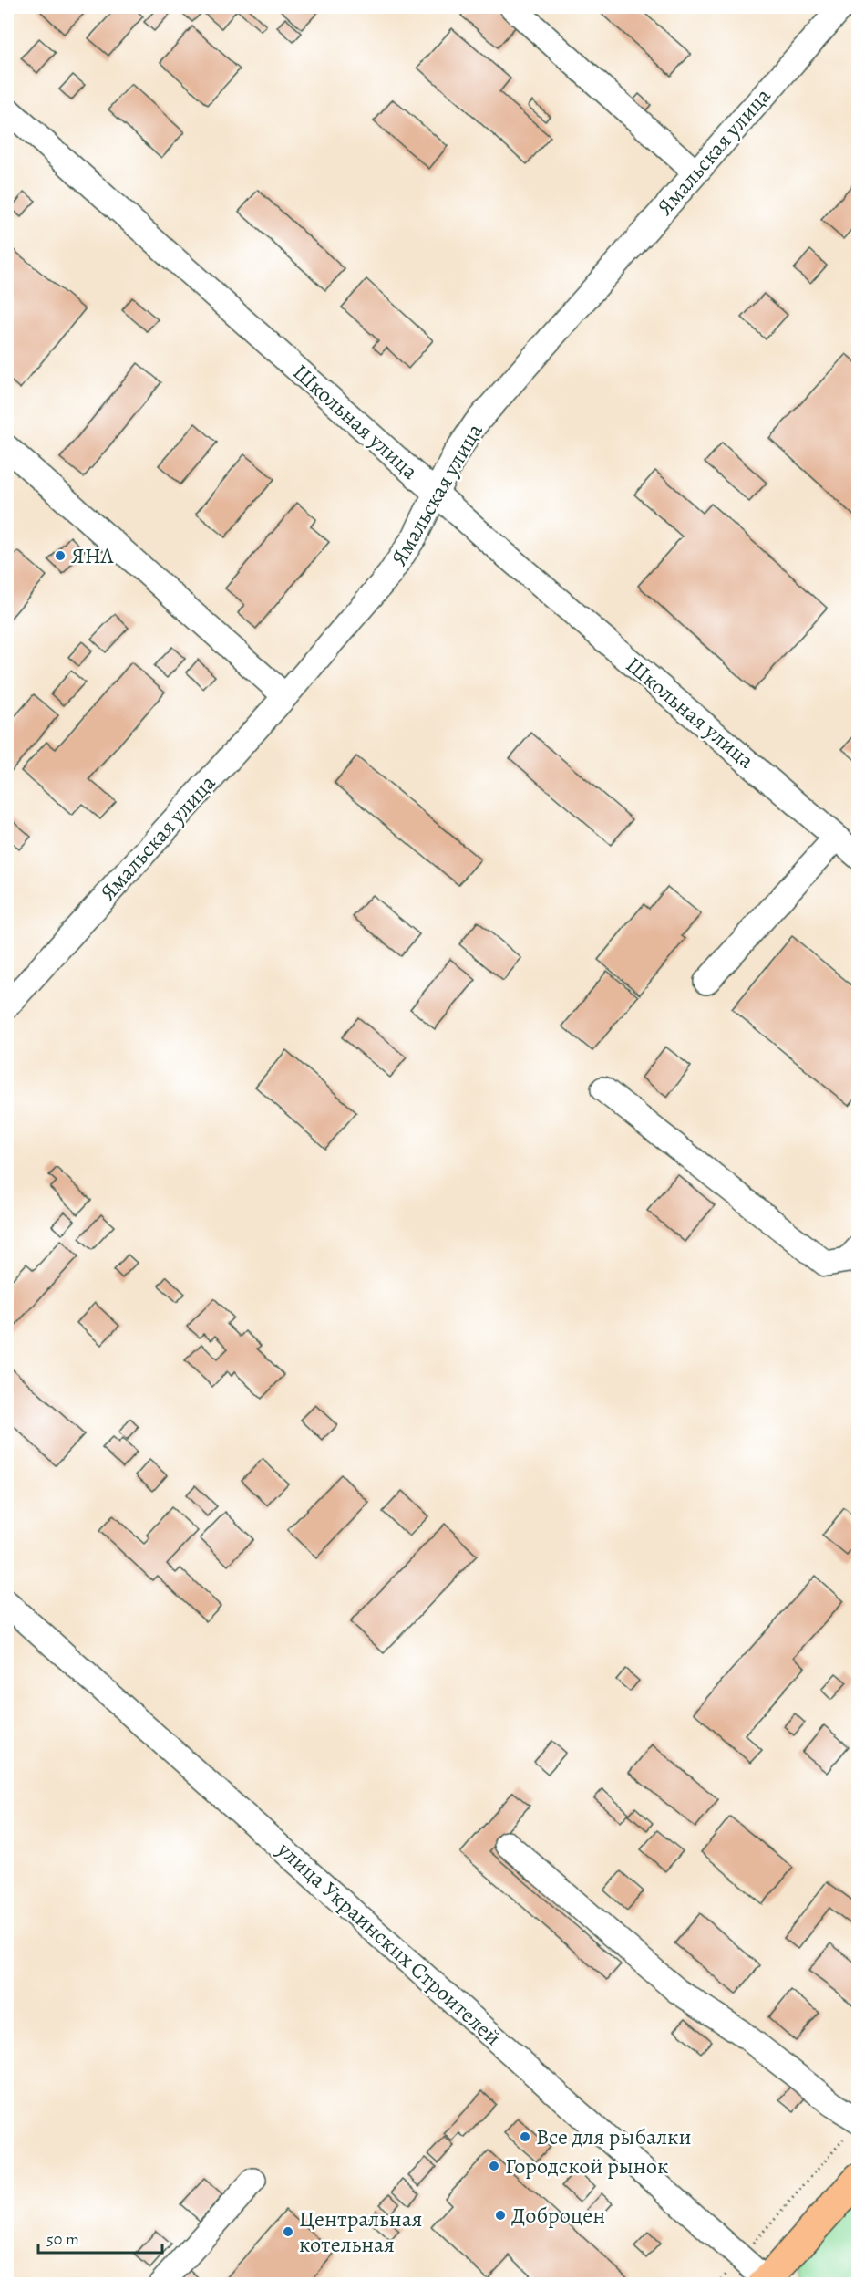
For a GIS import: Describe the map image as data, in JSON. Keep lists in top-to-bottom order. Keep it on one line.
{"streets":{"street":["Ямальская улица","Школьная улица","улица Украинских Строителей"]},"crossings":[["Ямальская улица","Школьная улица"]],"places":["ЯНА","Все для рыбалки","Городской рынок","Доброцен","Центральная котельная"],"scale_bar":"50 m"}
